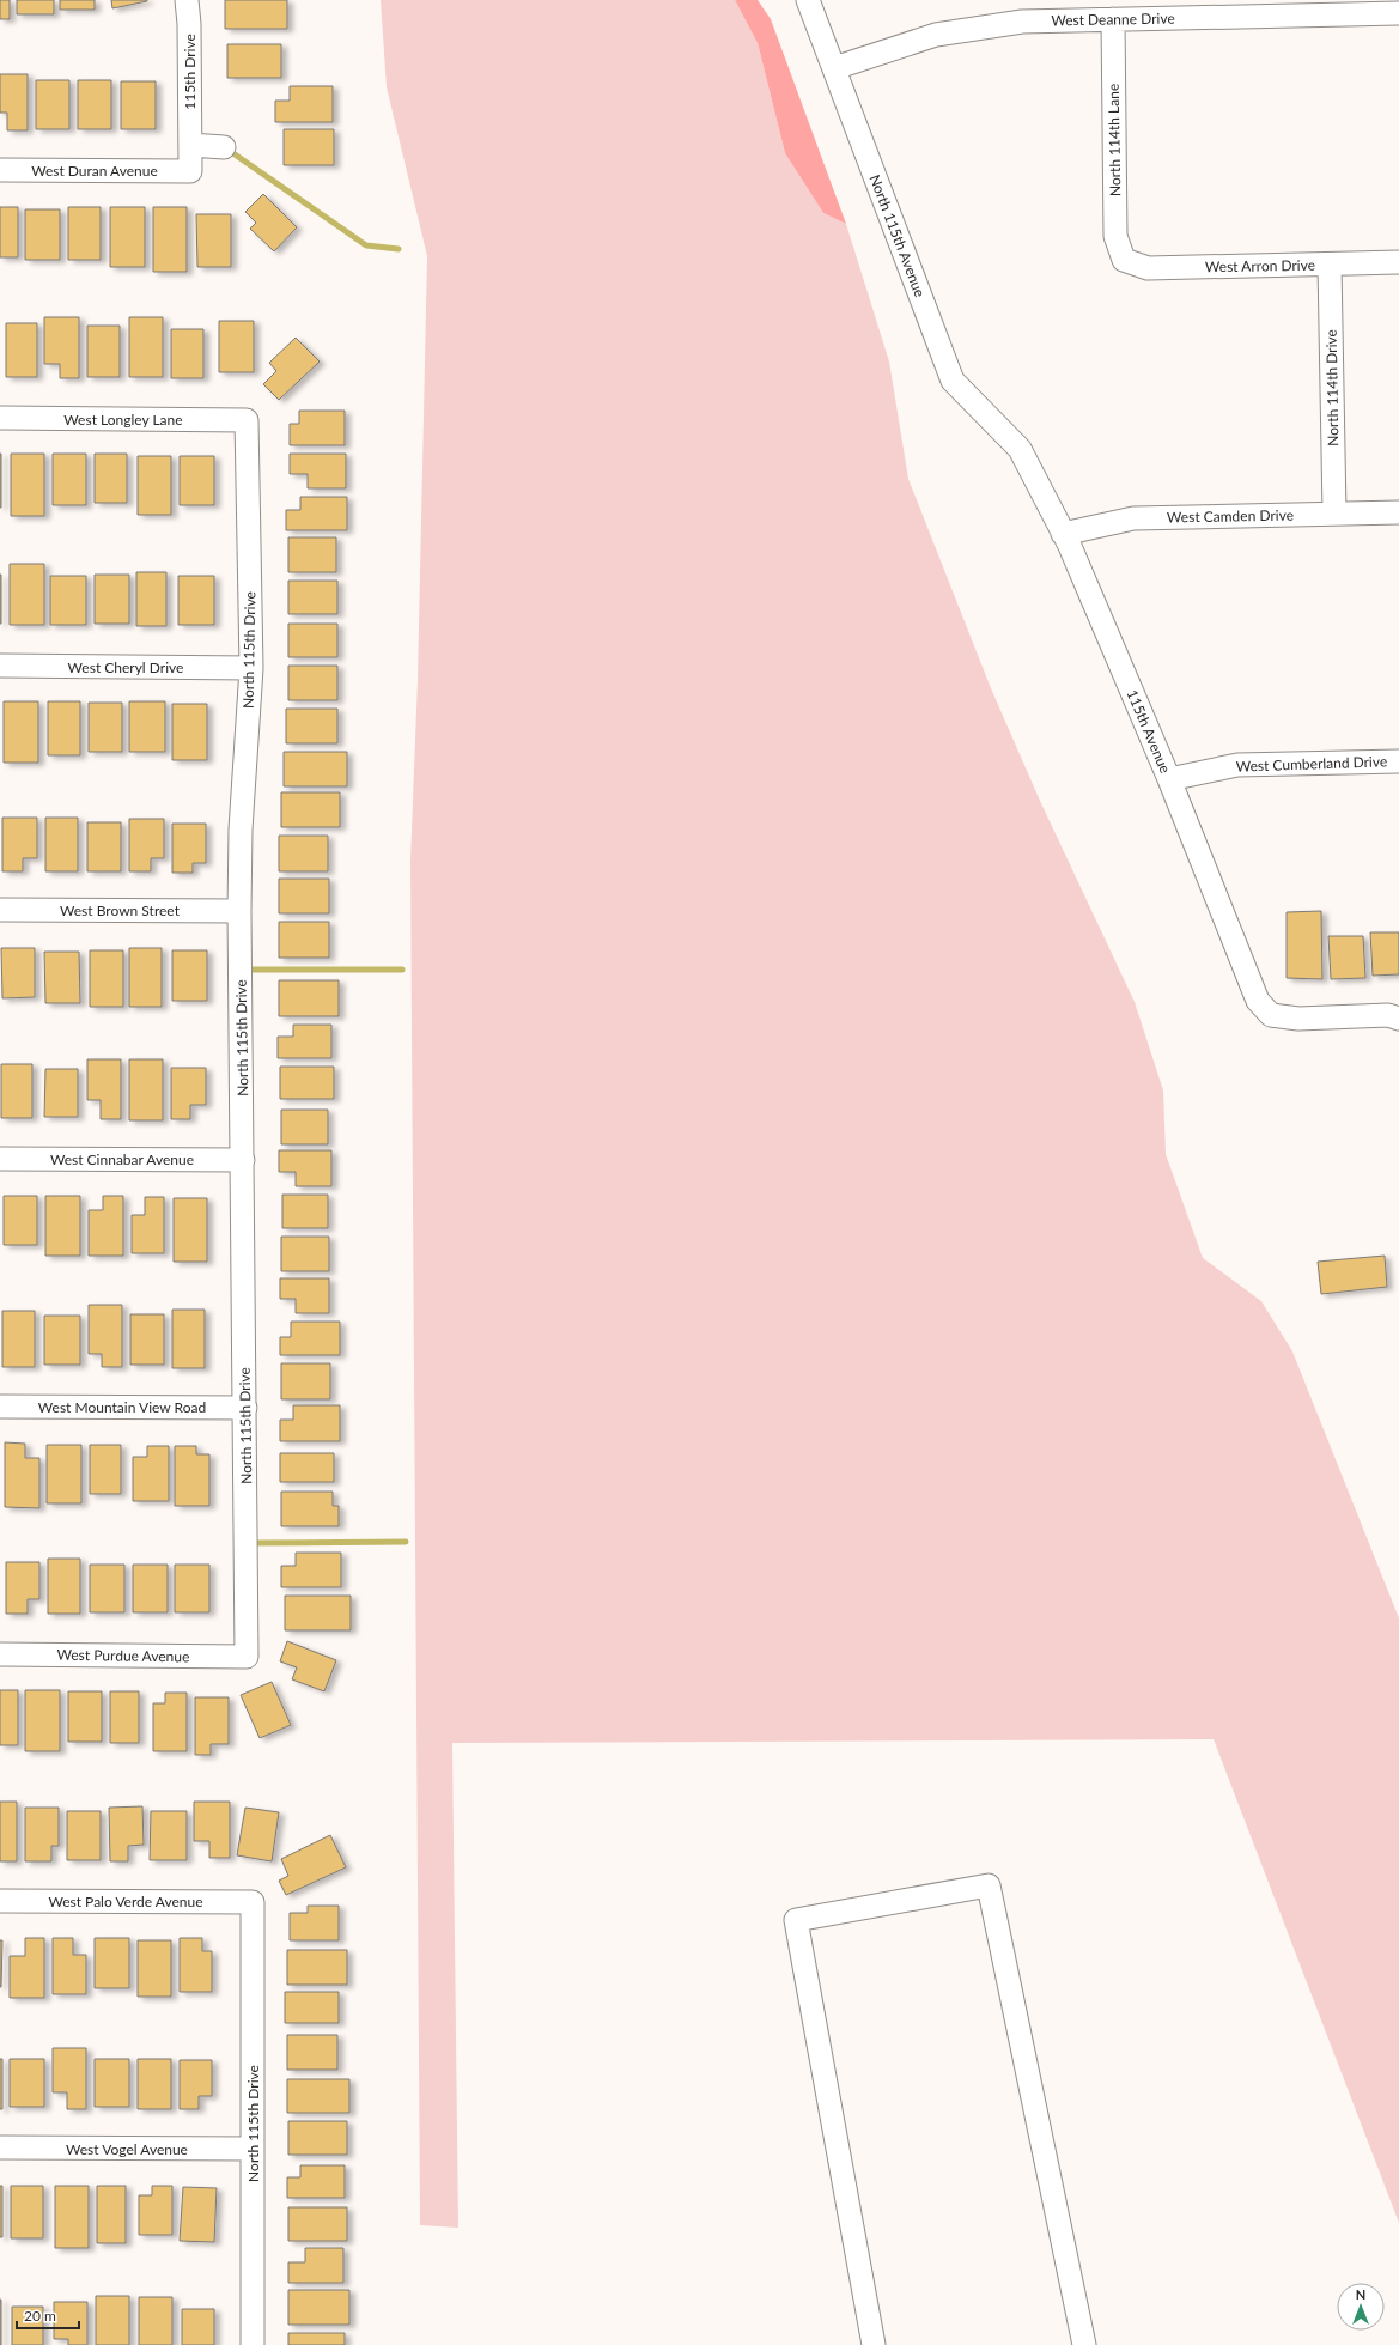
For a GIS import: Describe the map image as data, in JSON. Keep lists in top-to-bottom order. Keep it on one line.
{"streets":{"street":["West Deanne Drive","115th Drive","North 114th Lane","West Duran Avenue","North 115th Avenue","West Arron Drive","North 114th Drive","West Longley Lane","West Camden Drive","North 115th Drive","West Cheryl Drive","115th Avenue","West Cumberland Drive","West Brown Street","West Cinnabar Avenue","West Mountain View Road","West Purdue Avenue","West Palo Verde Avenue","West Vogel Avenue"]},"crossings":[["West Deanne Drive","North 114th Lane"],["West Deanne Drive","North 115th Avenue"],["115th Drive","West Duran Avenue"],["North 114th Lane","West Arron Drive"],["North 115th Avenue","115th Avenue"],["West Arron Drive","North 114th Drive"],["North 114th Drive","West Camden Drive"],["West Longley Lane","North 115th Drive"],["West Camden Drive","115th Avenue"],["North 115th Drive","West Cheryl Drive"],["North 115th Drive","West Brown Street"],["North 115th Drive","West Cinnabar Avenue"],["North 115th Drive","West Mountain View Road"],["North 115th Drive","West Purdue Avenue"],["North 115th Drive","West Palo Verde Avenue"],["North 115th Drive","West Vogel Avenue"],["115th Avenue","West Cumberland Drive"]],"scale_bar":"20 m","north":"top"}
